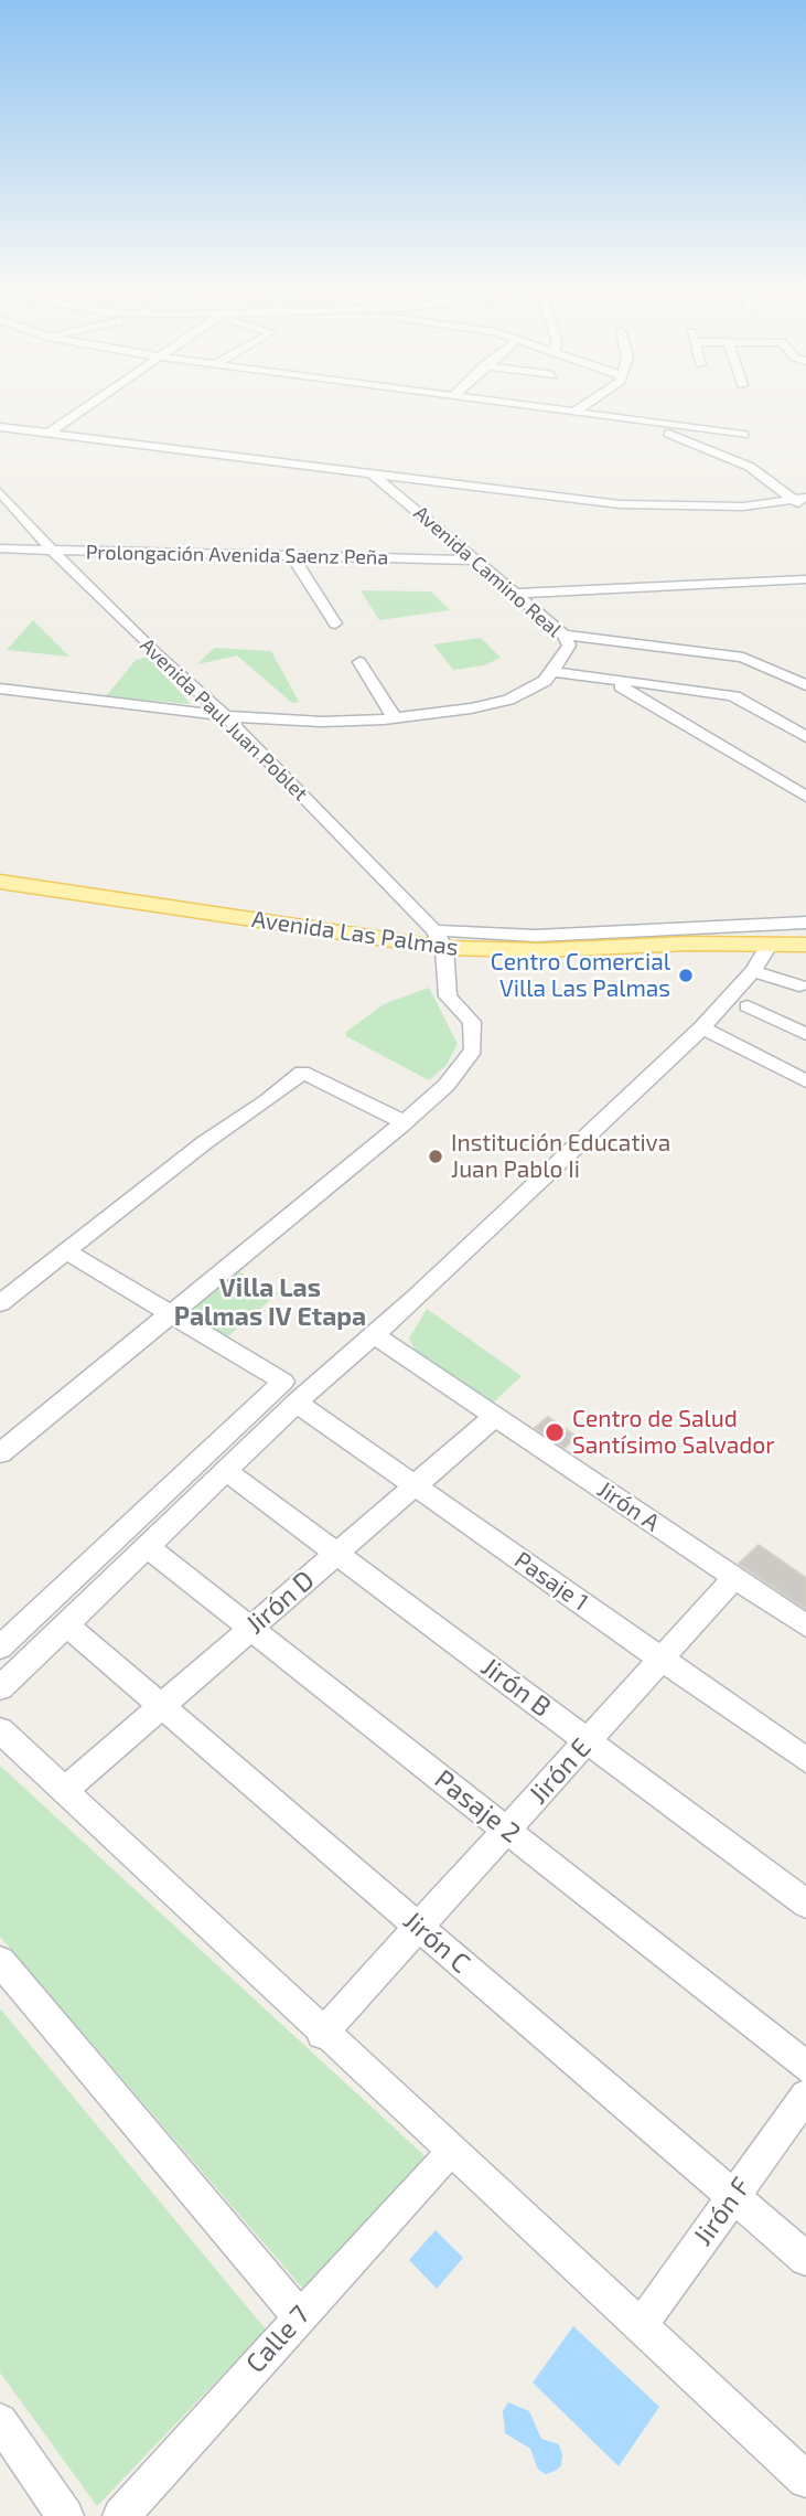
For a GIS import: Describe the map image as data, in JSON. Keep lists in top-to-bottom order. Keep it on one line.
{"streets":{"main road":["Avenida Las Palmas"],"street":["Prolongación Avenida Saenz Peña","Avenida Camino Real","Avenida Paul Juan Poblet","Jirón A","Pasaje 1","Jirón D","Jirón B","Jirón E","Pasaje 2","Jirón C","Jirón F","Calle 7"]},"crossings":[["Prolongación Avenida Saenz Peña","Avenida Camino Real"],["Prolongación Avenida Saenz Peña","Avenida Paul Juan Poblet"],["Avenida Camino Real","Avenida Paul Juan Poblet"],["Avenida Paul Juan Poblet","Avenida Las Palmas"],["Jirón A","Jirón D"],["Jirón A","Jirón E"],["Pasaje 1","Jirón D"],["Pasaje 1","Jirón E"],["Jirón D","Jirón B"],["Jirón D","Pasaje 2"],["Jirón D","Jirón C"],["Jirón B","Jirón E"],["Jirón E","Pasaje 2"],["Jirón E","Jirón C"],["Jirón C","Jirón F"]],"districts":["Villa Las Palmas IV Etapa"],"places":["Centro Comercial Villa Las Palmas","Institución Educativa Juan Pablo Ii","Centro de Salud Santísimo Salvador"]}
